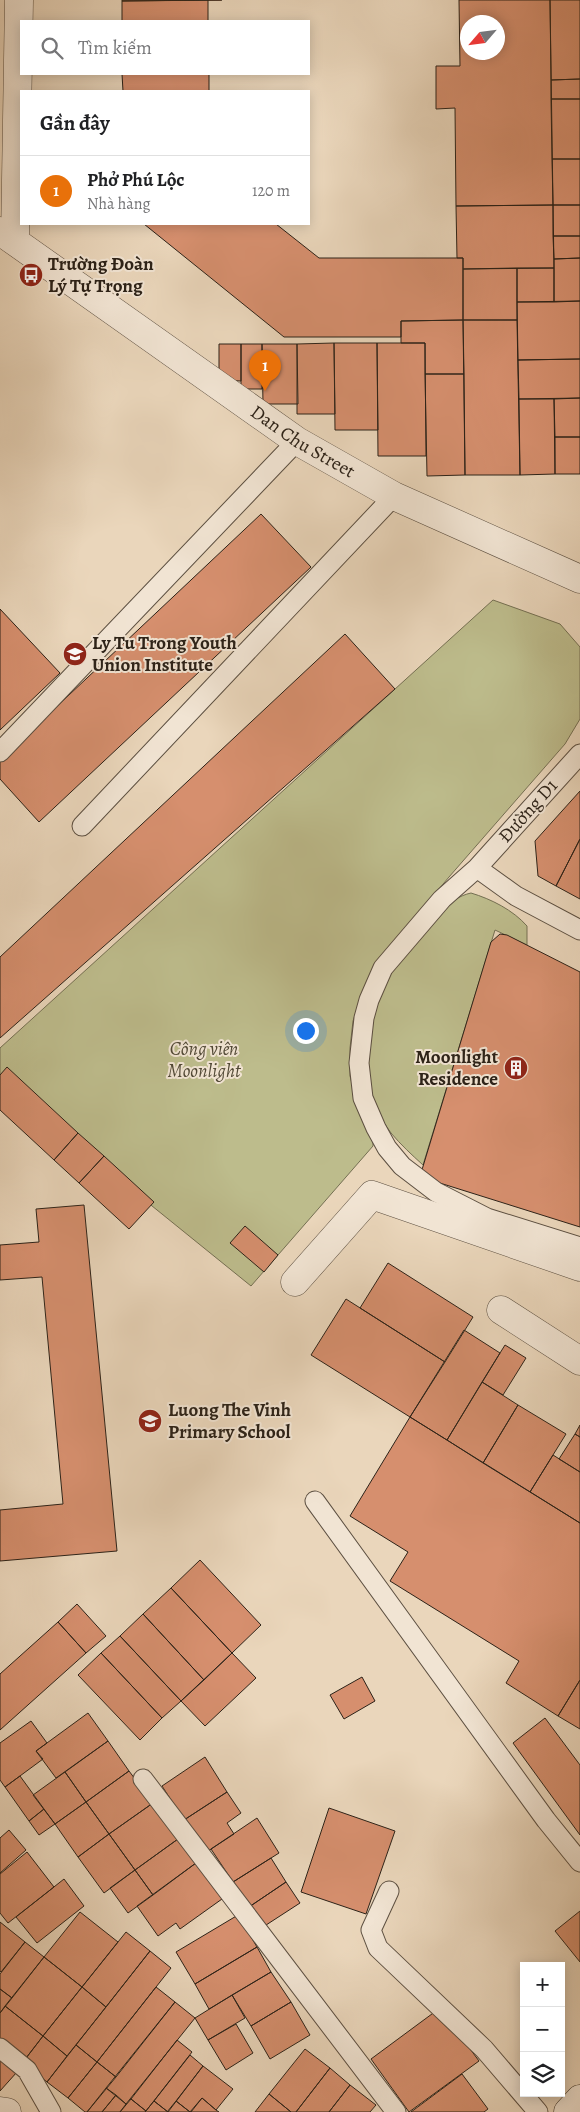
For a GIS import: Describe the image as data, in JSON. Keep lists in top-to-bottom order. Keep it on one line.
{"streets":{"street":["Dan Chu Street"],"lane":["Đường D1"]},"parks":["Công viên Moonlight"],"places":{"bus stop":["Trường Đoàn Lý Tự Trọng"],"school or university":["Ly Tu Trong Youth Union Institute","Luong The Vinh Primary School"],"building":["Moonlight Residence"]},"north":"bottom left","page":{"search":"Tìm kiếm","heading":"Gần đây","list":[{"mark":"1","name":"Phở Phú Lộc","note":"Nhà hàng","value":"120 m"}],"pins":"1","map_buttons":["+","−"]}}
